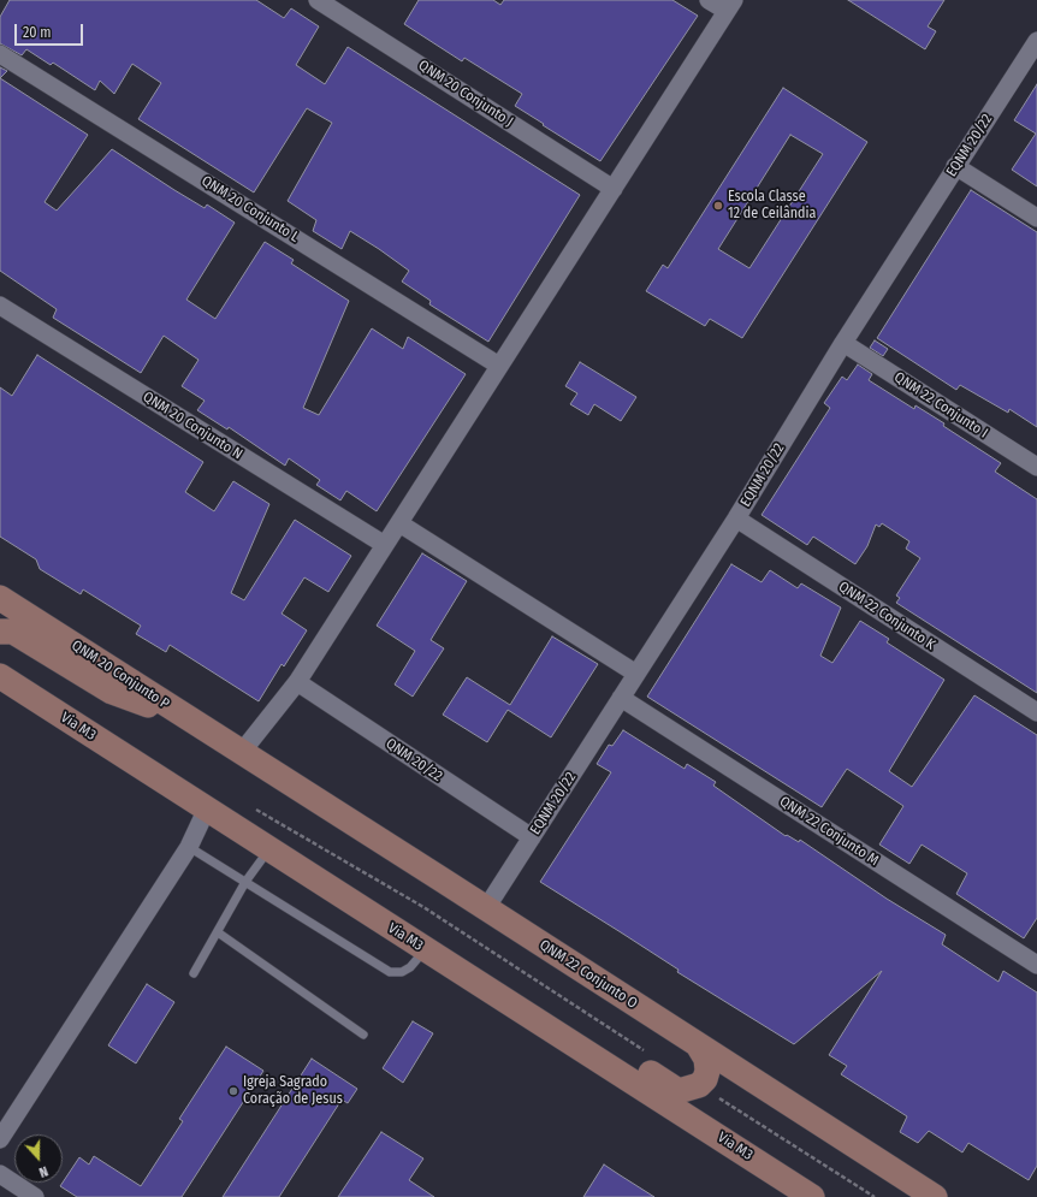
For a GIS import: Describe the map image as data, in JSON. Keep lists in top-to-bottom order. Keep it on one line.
{"streets":{"main road":["QNM 20 Conjunto P","Via M3","QNM 22 Conjunto O"],"street":["QNM 20 Conjunto J","EQNM 20/22","QNM 20 Conjunto L","QNM 22 Conjunto I","QNM 20 Conjunto N","QNM 22 Conjunto K","QNM 20/22","QNM 22 Conjunto M"]},"crossings":[["EQNM 20/22","QNM 22 Conjunto I"],["EQNM 20/22","QNM 22 Conjunto K"],["EQNM 20/22","QNM 20/22"],["EQNM 20/22","QNM 22 Conjunto M"],["EQNM 20/22","QNM 22 Conjunto O"],["QNM 20 Conjunto P","QNM 22 Conjunto O"]],"places":["Escola Classe 12 de Ceilândia","Igreja Sagrado Coração de Jesus"],"scale_bar":"20 m","north":"bottom"}
